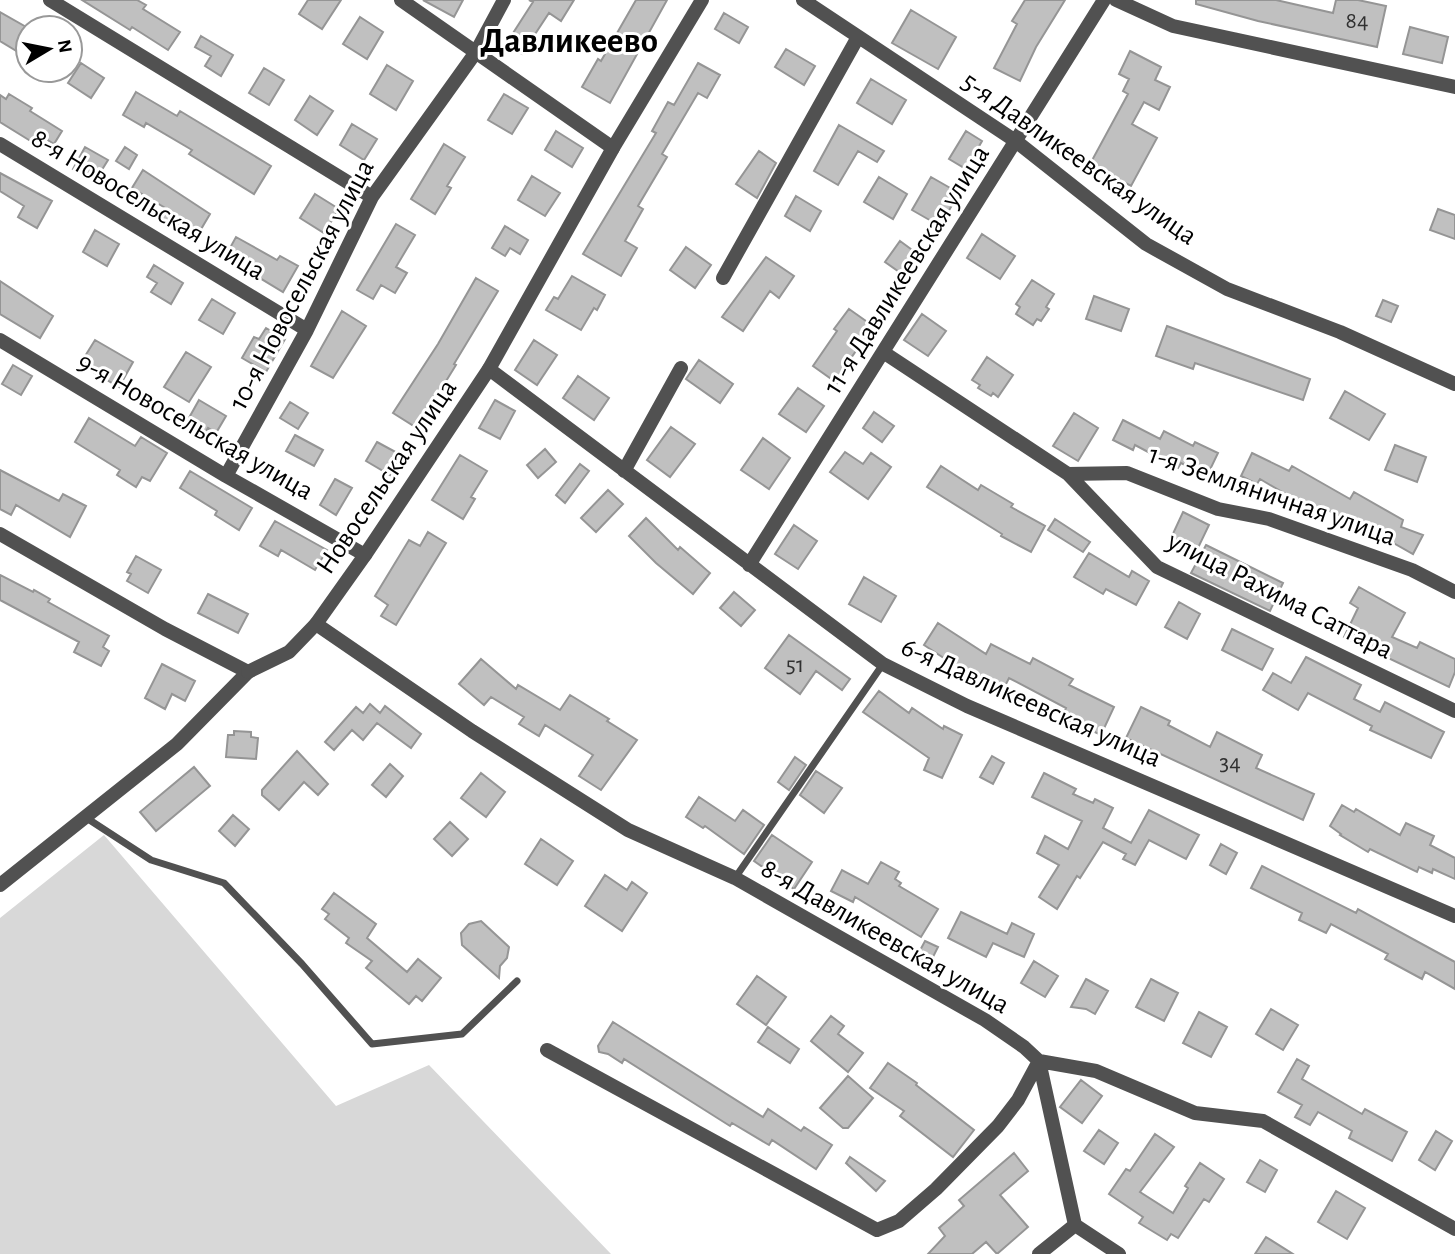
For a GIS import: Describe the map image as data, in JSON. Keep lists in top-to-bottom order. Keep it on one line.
{"streets":{"street":["5-я Давликеевская улица","8-я Новосельская улица","11-я Давликеевская улица","10-я Новосельская улица","9-я Новосельская улица","Новосельская улица","1-я Земляничная улица","улица Рахима Саттара","6-я Давликеевская улица","8-я Давликеевская улица"]},"crossings":[["5-я Давликеевская улица","11-я Давликеевская улица"],["8-я Новосельская улица","10-я Новосельская улица"],["11-я Давликеевская улица","улица Рахима Саттара"],["11-я Давликеевская улица","6-я Давликеевская улица"],["10-я Новосельская улица","9-я Новосельская улица"],["9-я Новосельская улица","Новосельская улица"],["Новосельская улица","6-я Давликеевская улица"],["Новосельская улица","8-я Давликеевская улица"],["1-я Земляничная улица","улица Рахима Саттара"]],"districts":["Давликеево"],"house_numbers":["84","51","34"],"north":"right"}
